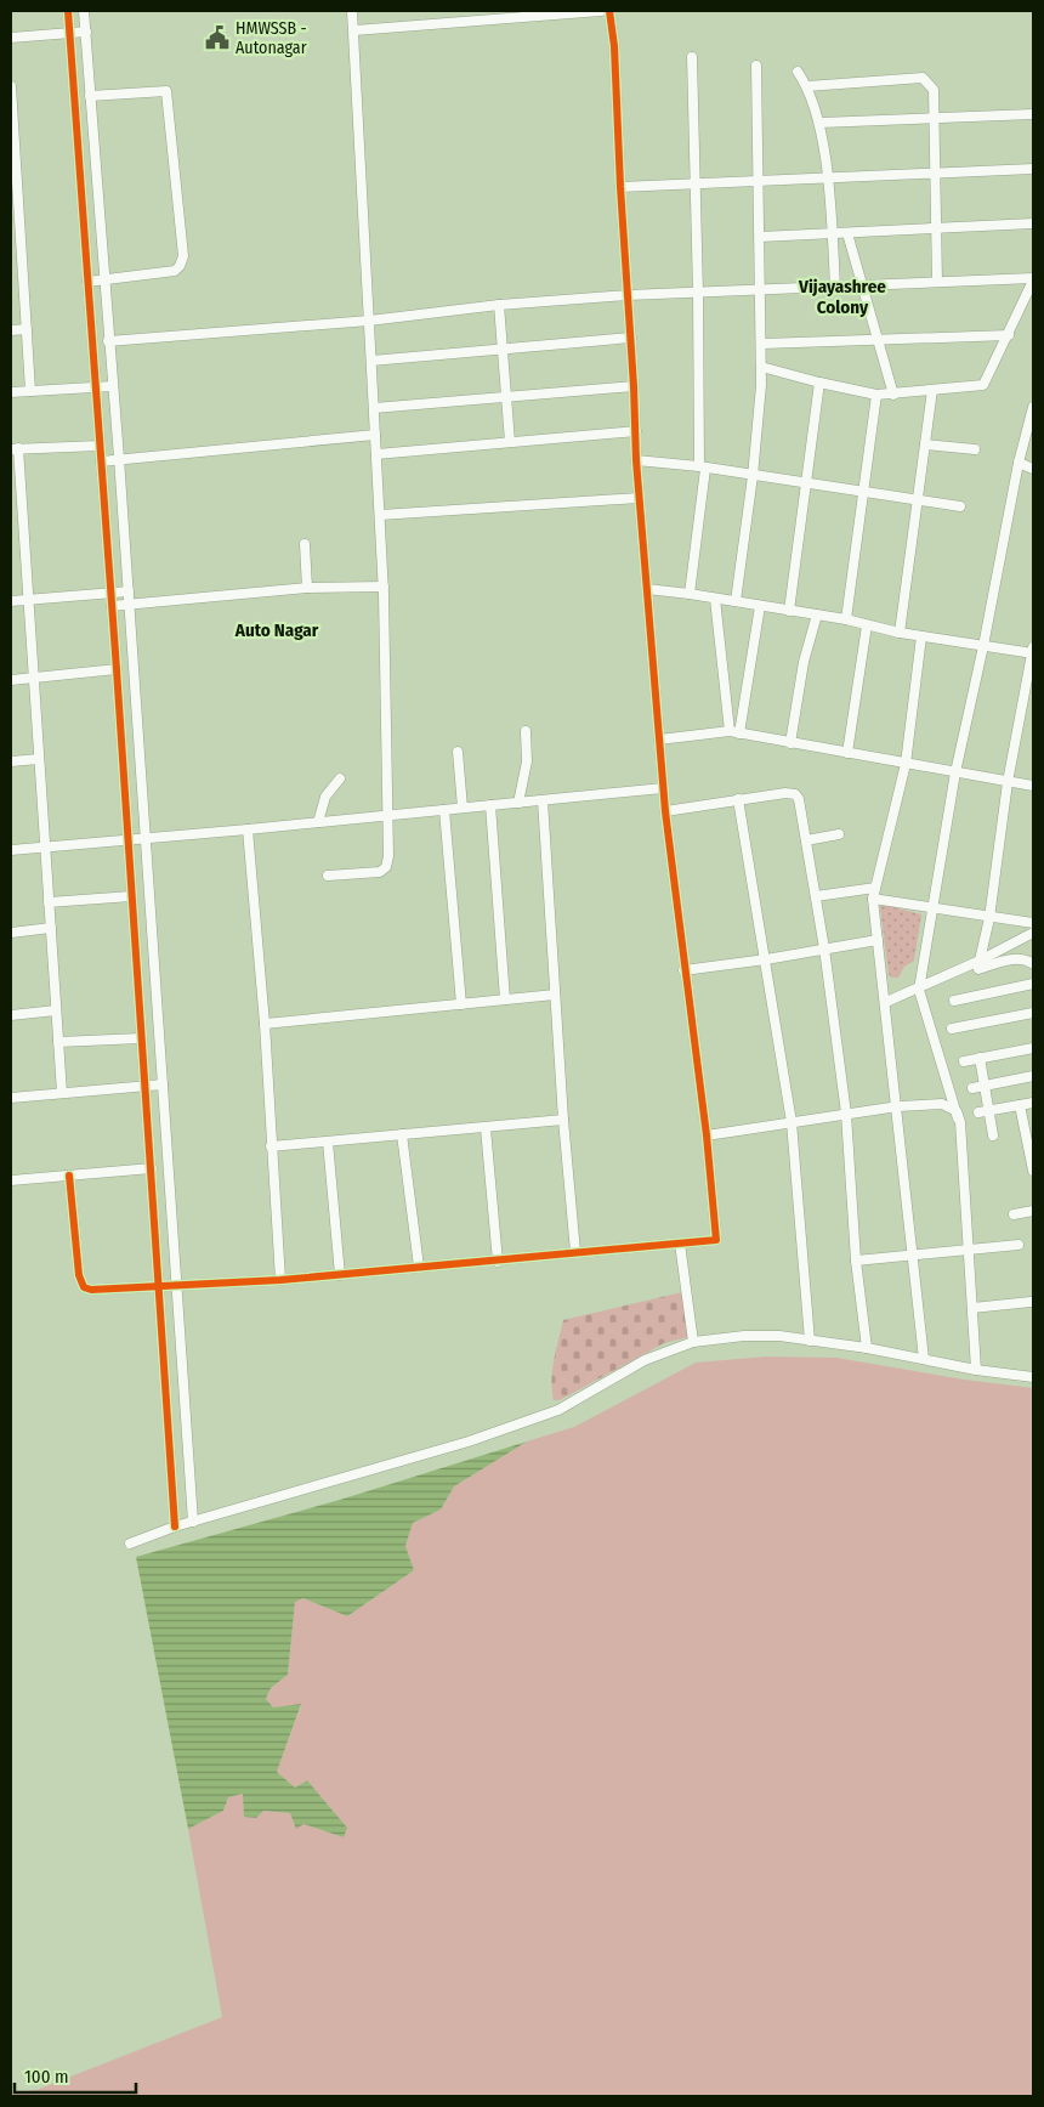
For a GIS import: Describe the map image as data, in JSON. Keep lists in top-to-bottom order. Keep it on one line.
{"districts":["Vijayashree Colony","Auto Nagar"],"places":{"public building":["HMWSSB - Autonagar"]},"scale_bar":"100 m"}
